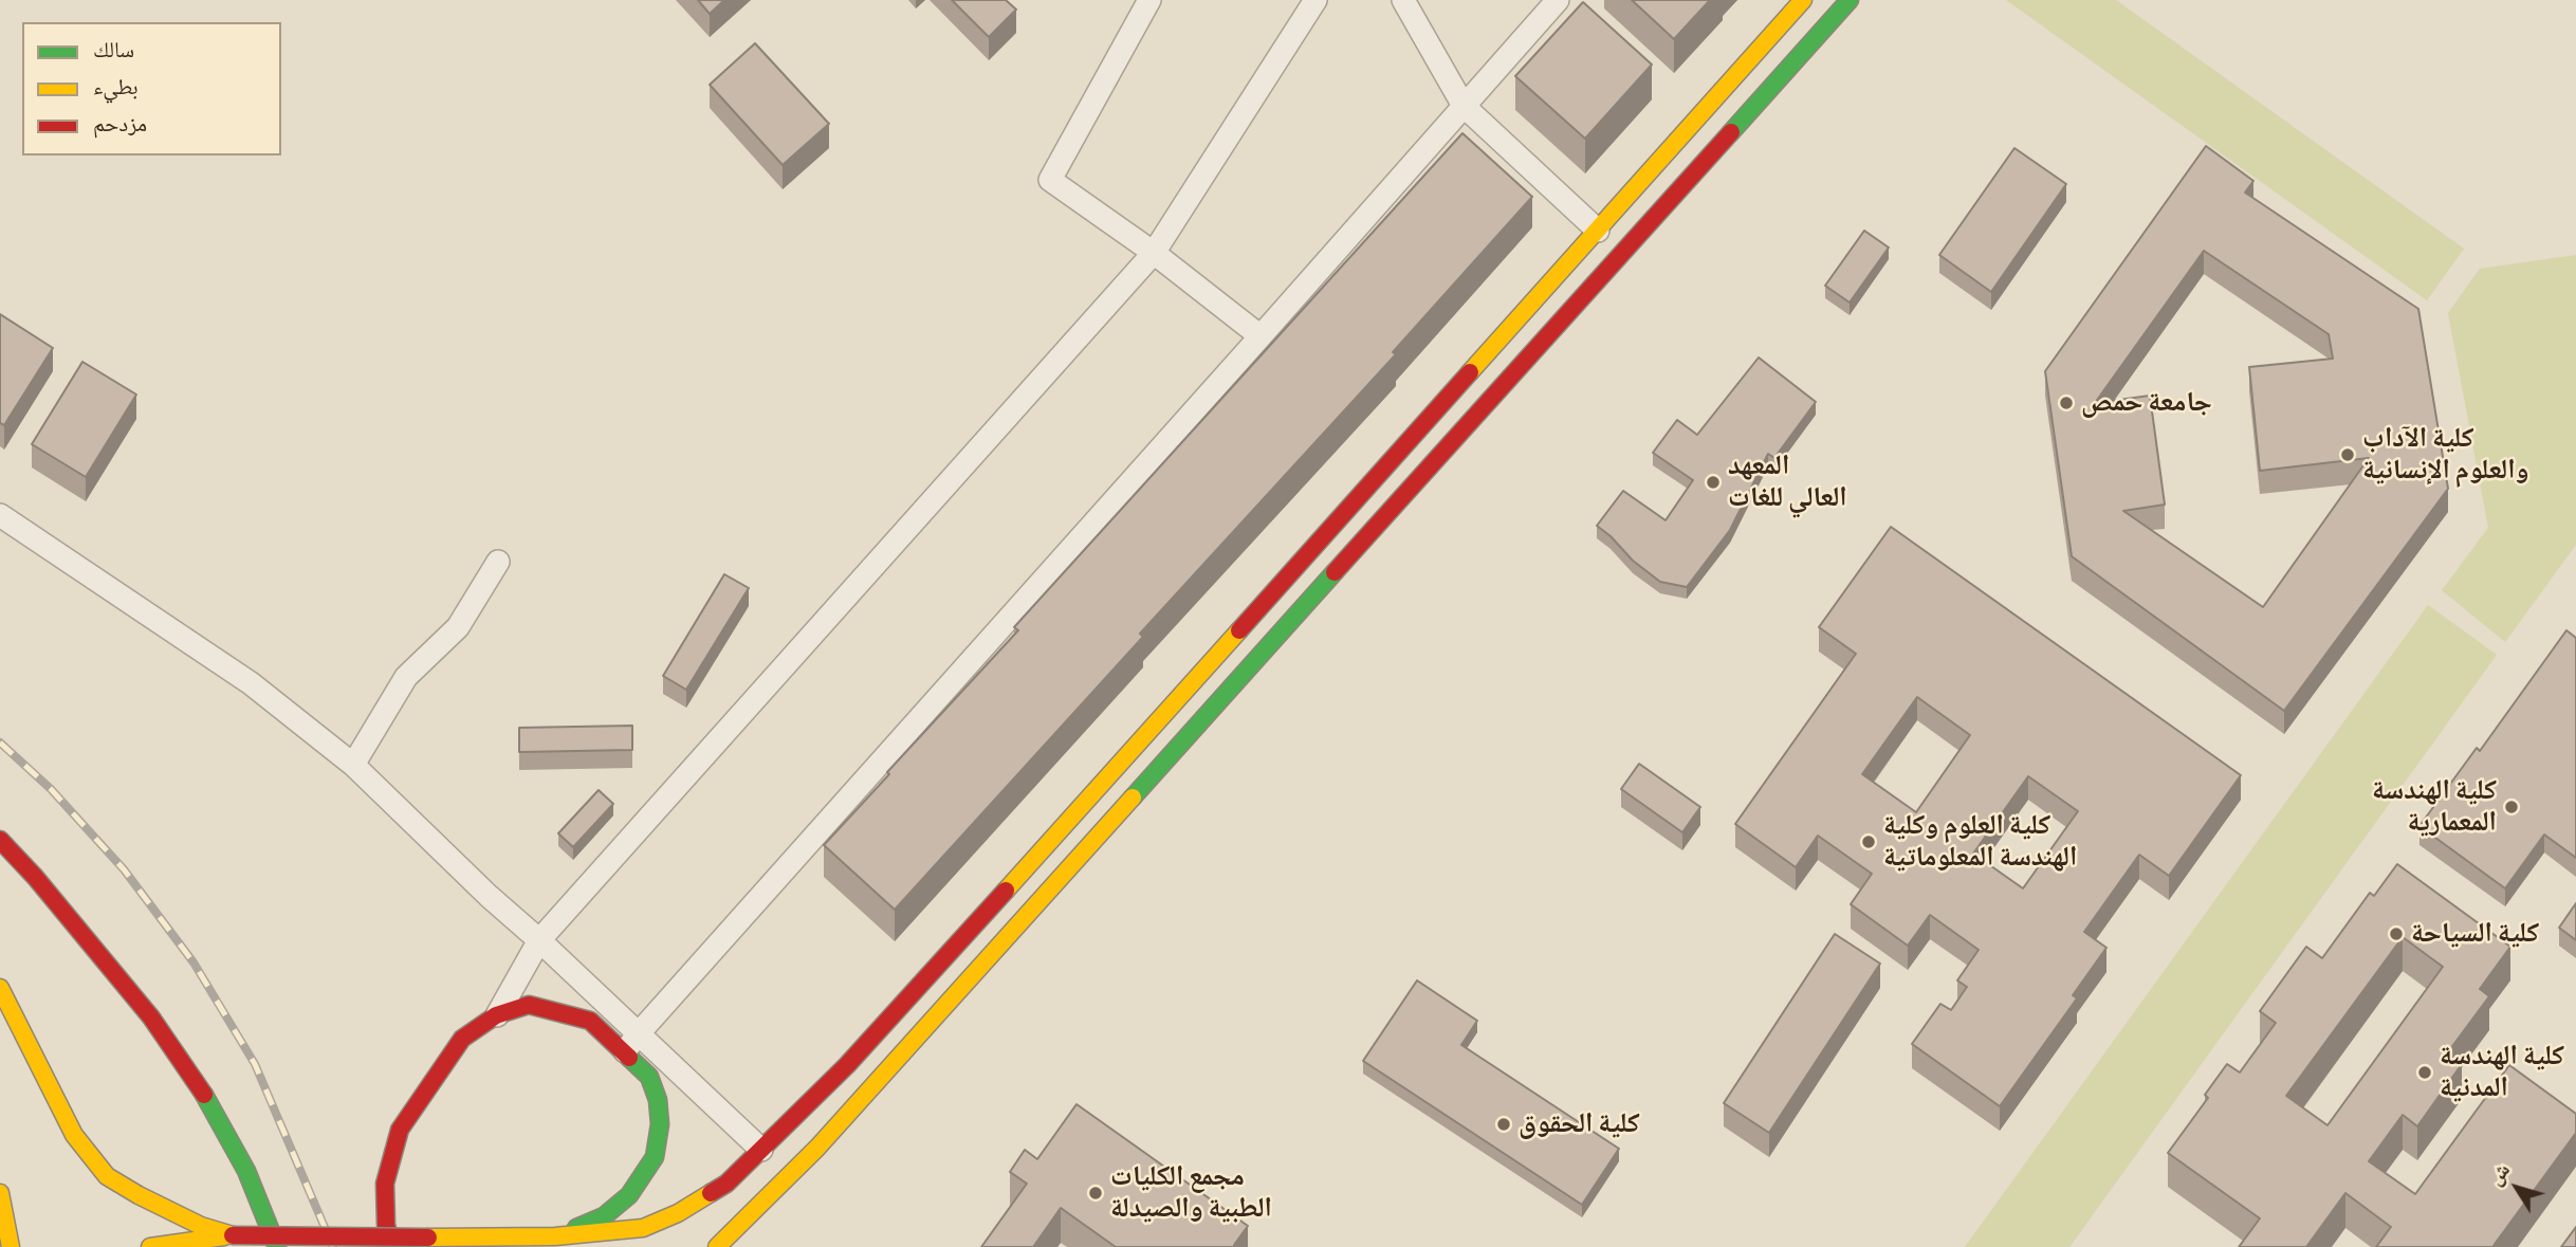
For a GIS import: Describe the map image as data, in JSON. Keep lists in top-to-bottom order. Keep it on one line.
{"places":["جامعة حمص","كلية الآداب والعلوم الإنسانية","المعهد العالي للغات","كلية الهندسة المعمارية","كلية العلوم وكلية الهندسة المعلوماتية","كلية السياحة","كلية الهندسة المدنية","كلية الحقوق","مجمع الكليات الطبية والصيدلة"],"legend":["سالك","بطيء","مزدحم"],"north":"top left"}
